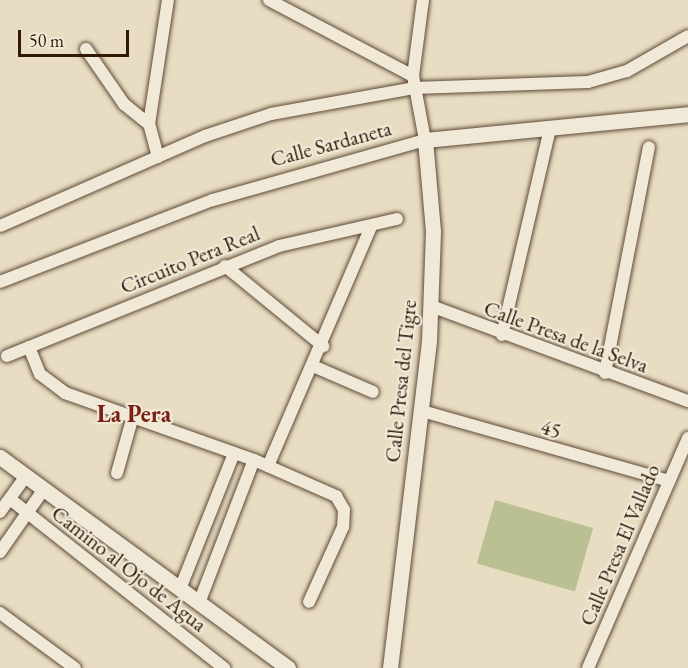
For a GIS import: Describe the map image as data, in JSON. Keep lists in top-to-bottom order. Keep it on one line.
{"streets":{"street":["Calle Sardaneta","Circuito Pera Real","Calle Presa de la Selva","Calle Presa del Tigre","45","Calle Presa El Vallado","Camino al Ojo de Agua"]},"crossings":[["Calle Sardaneta","Calle Presa del Tigre"],["Calle Presa de la Selva","Calle Presa del Tigre"],["Calle Presa del Tigre","45"],["45","Calle Presa El Vallado"]],"districts":["La Pera"],"scale_bar":"50 m"}
